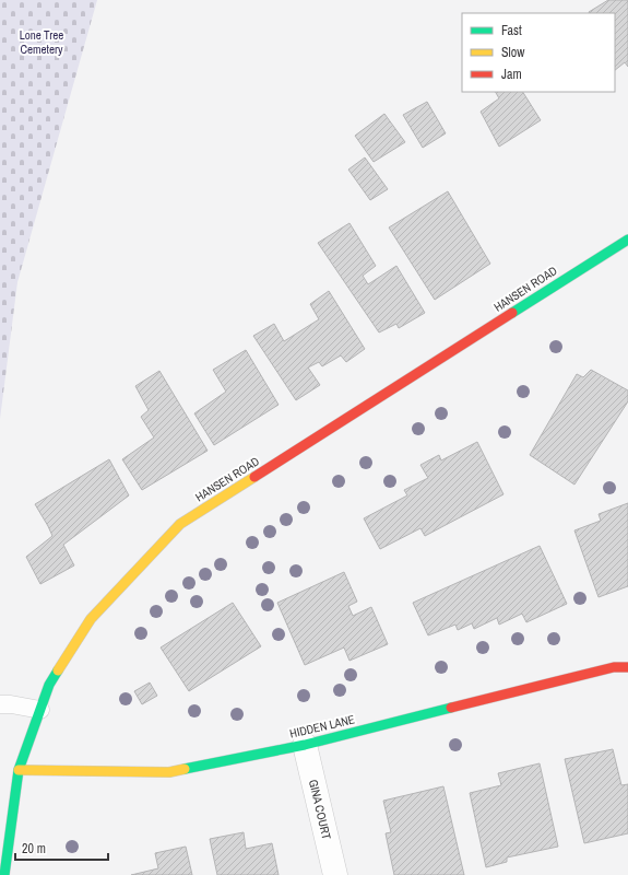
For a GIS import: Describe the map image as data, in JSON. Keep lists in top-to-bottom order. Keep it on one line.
{"streets":{"street":["HANSEN ROAD","HIDDEN LANE","GINA COURT"]},"crossings":[["HANSEN ROAD","HIDDEN LANE"],["HIDDEN LANE","GINA COURT"]],"parks":["Lone Tree Cemetery"],"legend":["Fast","Slow","Jam"],"scale_bar":"20 m"}
